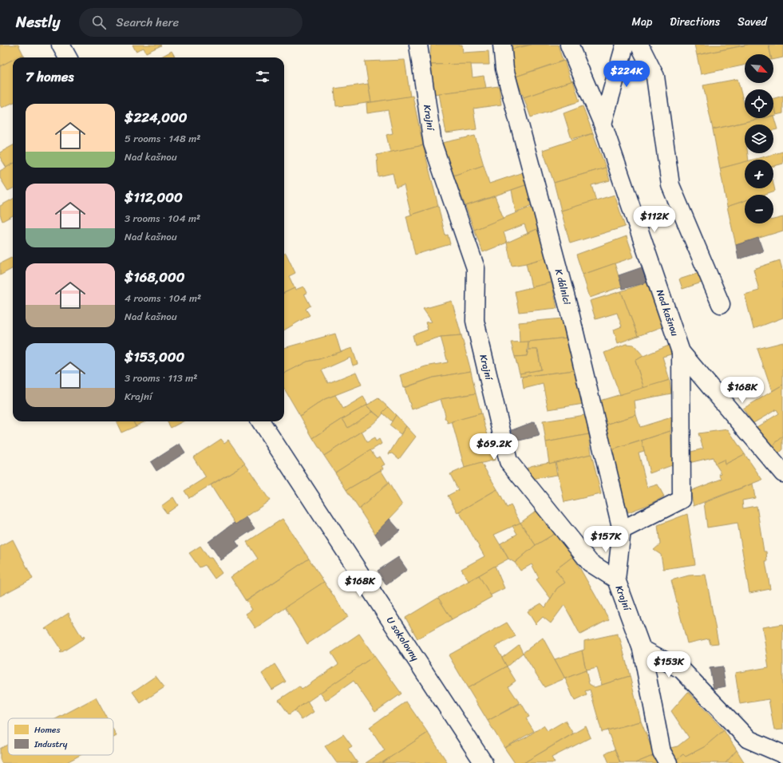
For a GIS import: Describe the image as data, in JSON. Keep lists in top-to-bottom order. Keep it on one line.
{"streets":{"street":["Krajní","K dálnici","Nad kašnou","U sokolovny"]},"crossings":[["Krajní","K dálnici"]],"legend":["Homes","Industry"],"north":"bottom right","page":{"header":"Nestly","search":"Search here","nav":["Map","Directions","Saved"],"map_buttons":["+","−"],"heading":"7 homes","price":["$224K","$112K","$168K","$69.2K","$157K","$168K","$153K"],"list":[{"name":"$224,000","note":"5 rooms · 148 m² · Nad kašnou"},{"name":"$112,000","note":"3 rooms · 104 m² · Nad kašnou"},{"name":"$168,000","note":"4 rooms · 104 m² · Nad kašnou"},{"name":"$153,000","note":"3 rooms · 113 m² · Krajní"}]}}
